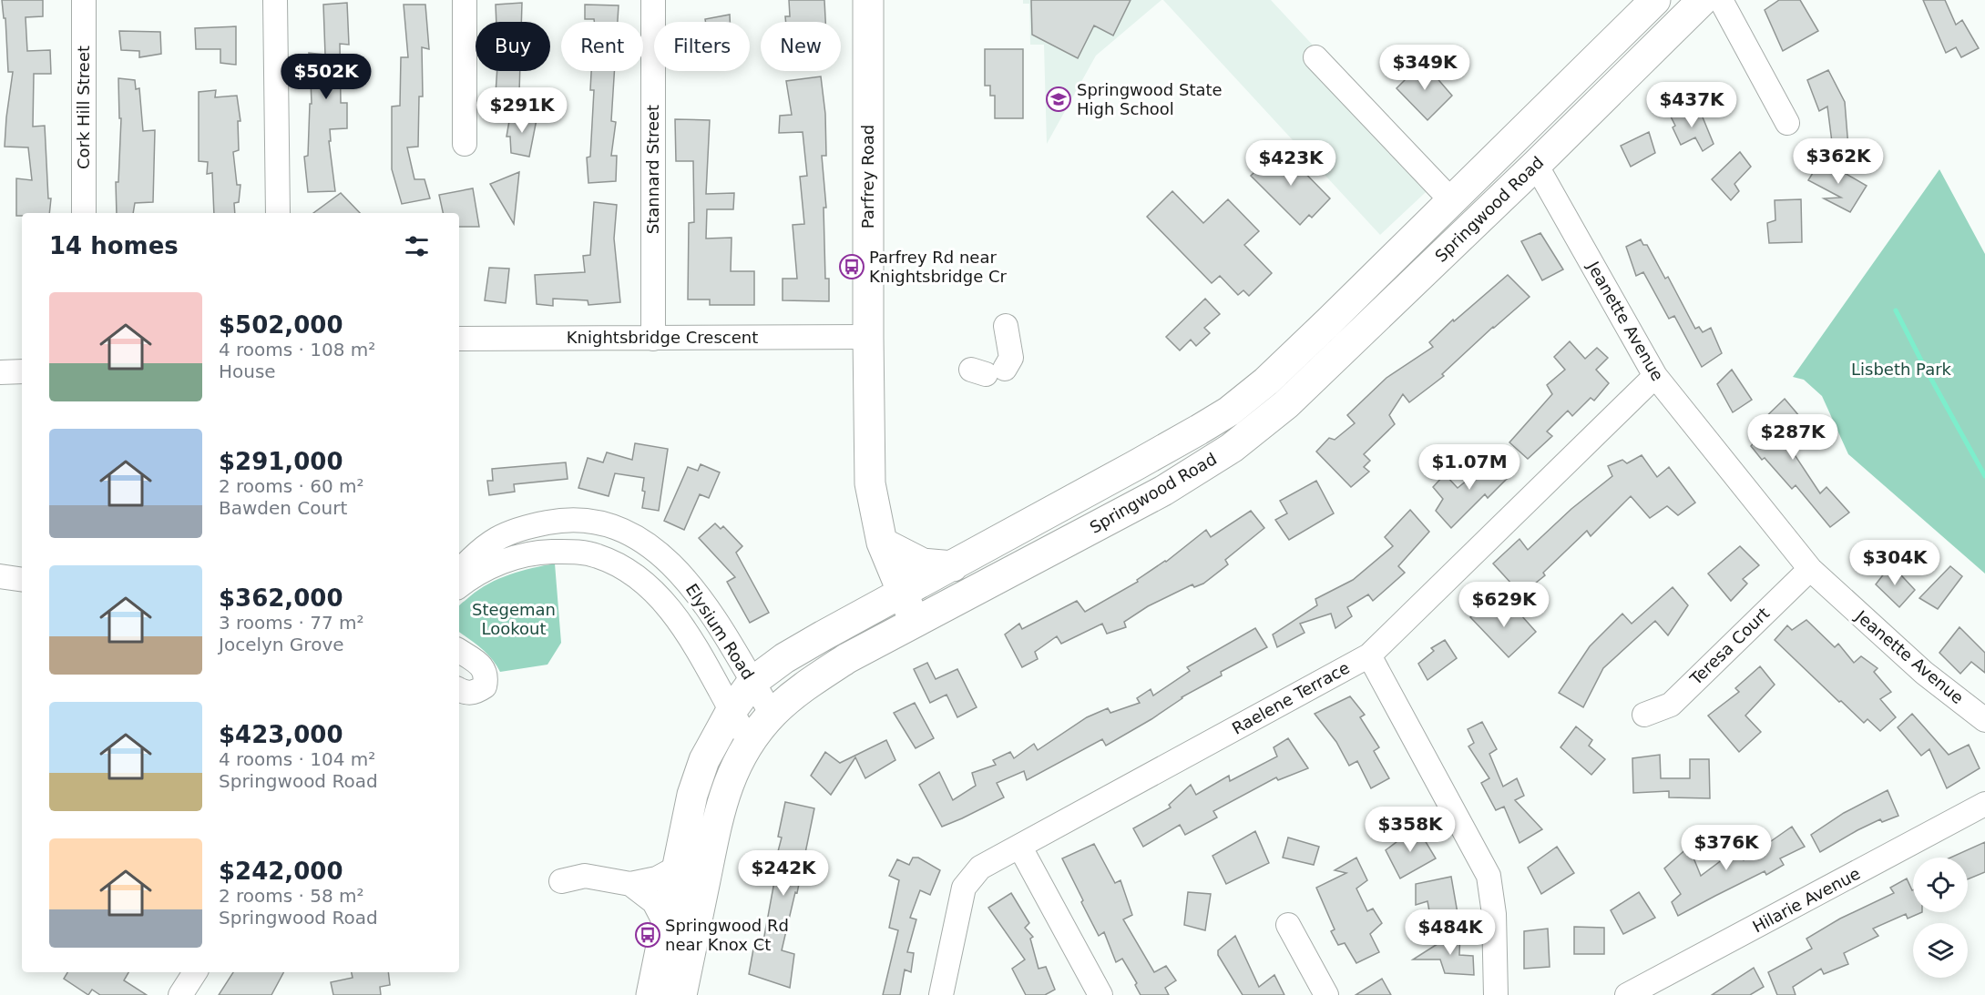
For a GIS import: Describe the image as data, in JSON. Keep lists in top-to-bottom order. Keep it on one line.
{"streets":{"main road":["Parfrey Road","Springwood Road"],"street":["Cork Hill Street","Stannard Street","Jeanette Avenue","Knightsbridge Crescent","Elysium Road","Teresa Court","Raelene Terrace","Hilarie Avenue"]},"crossings":[["Stannard Street","Knightsbridge Crescent"],["Parfrey Road","Springwood Road"],["Parfrey Road","Knightsbridge Crescent"],["Springwood Road","Jeanette Avenue"],["Springwood Road","Elysium Road"],["Jeanette Avenue","Teresa Court"],["Jeanette Avenue","Raelene Terrace"]],"parks":["Lisbeth Park","Stegeman Lookout"],"places":{"school or university":["Springwood State High School"],"bus stop":["Parfrey Rd near Knightsbridge Cr","Springwood Rd near Knox Ct"]},"page":{"chip":["Buy","Rent","Filters","New"],"price":["$349K","$502K","$437K","$291K","$362K","$423K","$287K","$1.07M","$304K","$629K","$358K","$376K","$242K","$484K"],"heading":"14 homes","list":[{"name":"$502,000","note":"4 rooms · 108 m² · House"},{"name":"$291,000","note":"2 rooms · 60 m² · Bawden Court"},{"name":"$362,000","note":"3 rooms · 77 m² · Jocelyn Grove"},{"name":"$423,000","note":"4 rooms · 104 m² · Springwood Road"},{"name":"$242,000","note":"2 rooms · 58 m² · Springwood Road"}]}}
